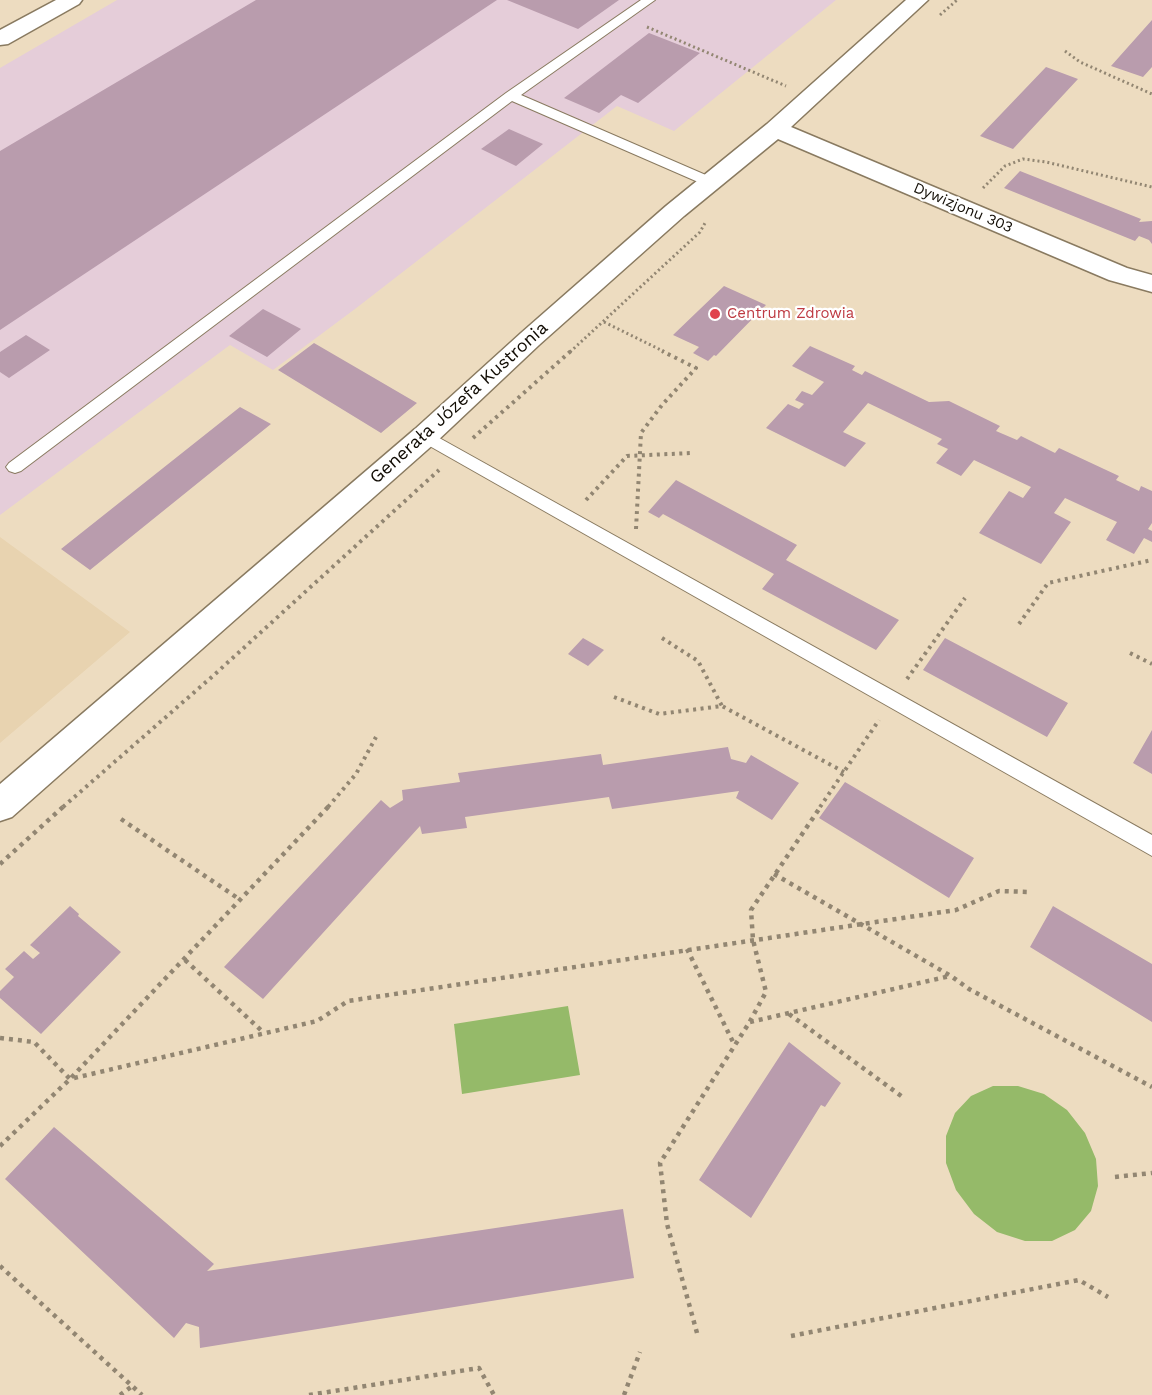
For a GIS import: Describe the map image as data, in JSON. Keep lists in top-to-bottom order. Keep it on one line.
{"streets":{"street":["Dywizjonu 303","Generała Józefa Kustronia"]},"crossings":[["Dywizjonu 303","Generała Józefa Kustronia"]],"places":["Centrum Zdrowia"]}
